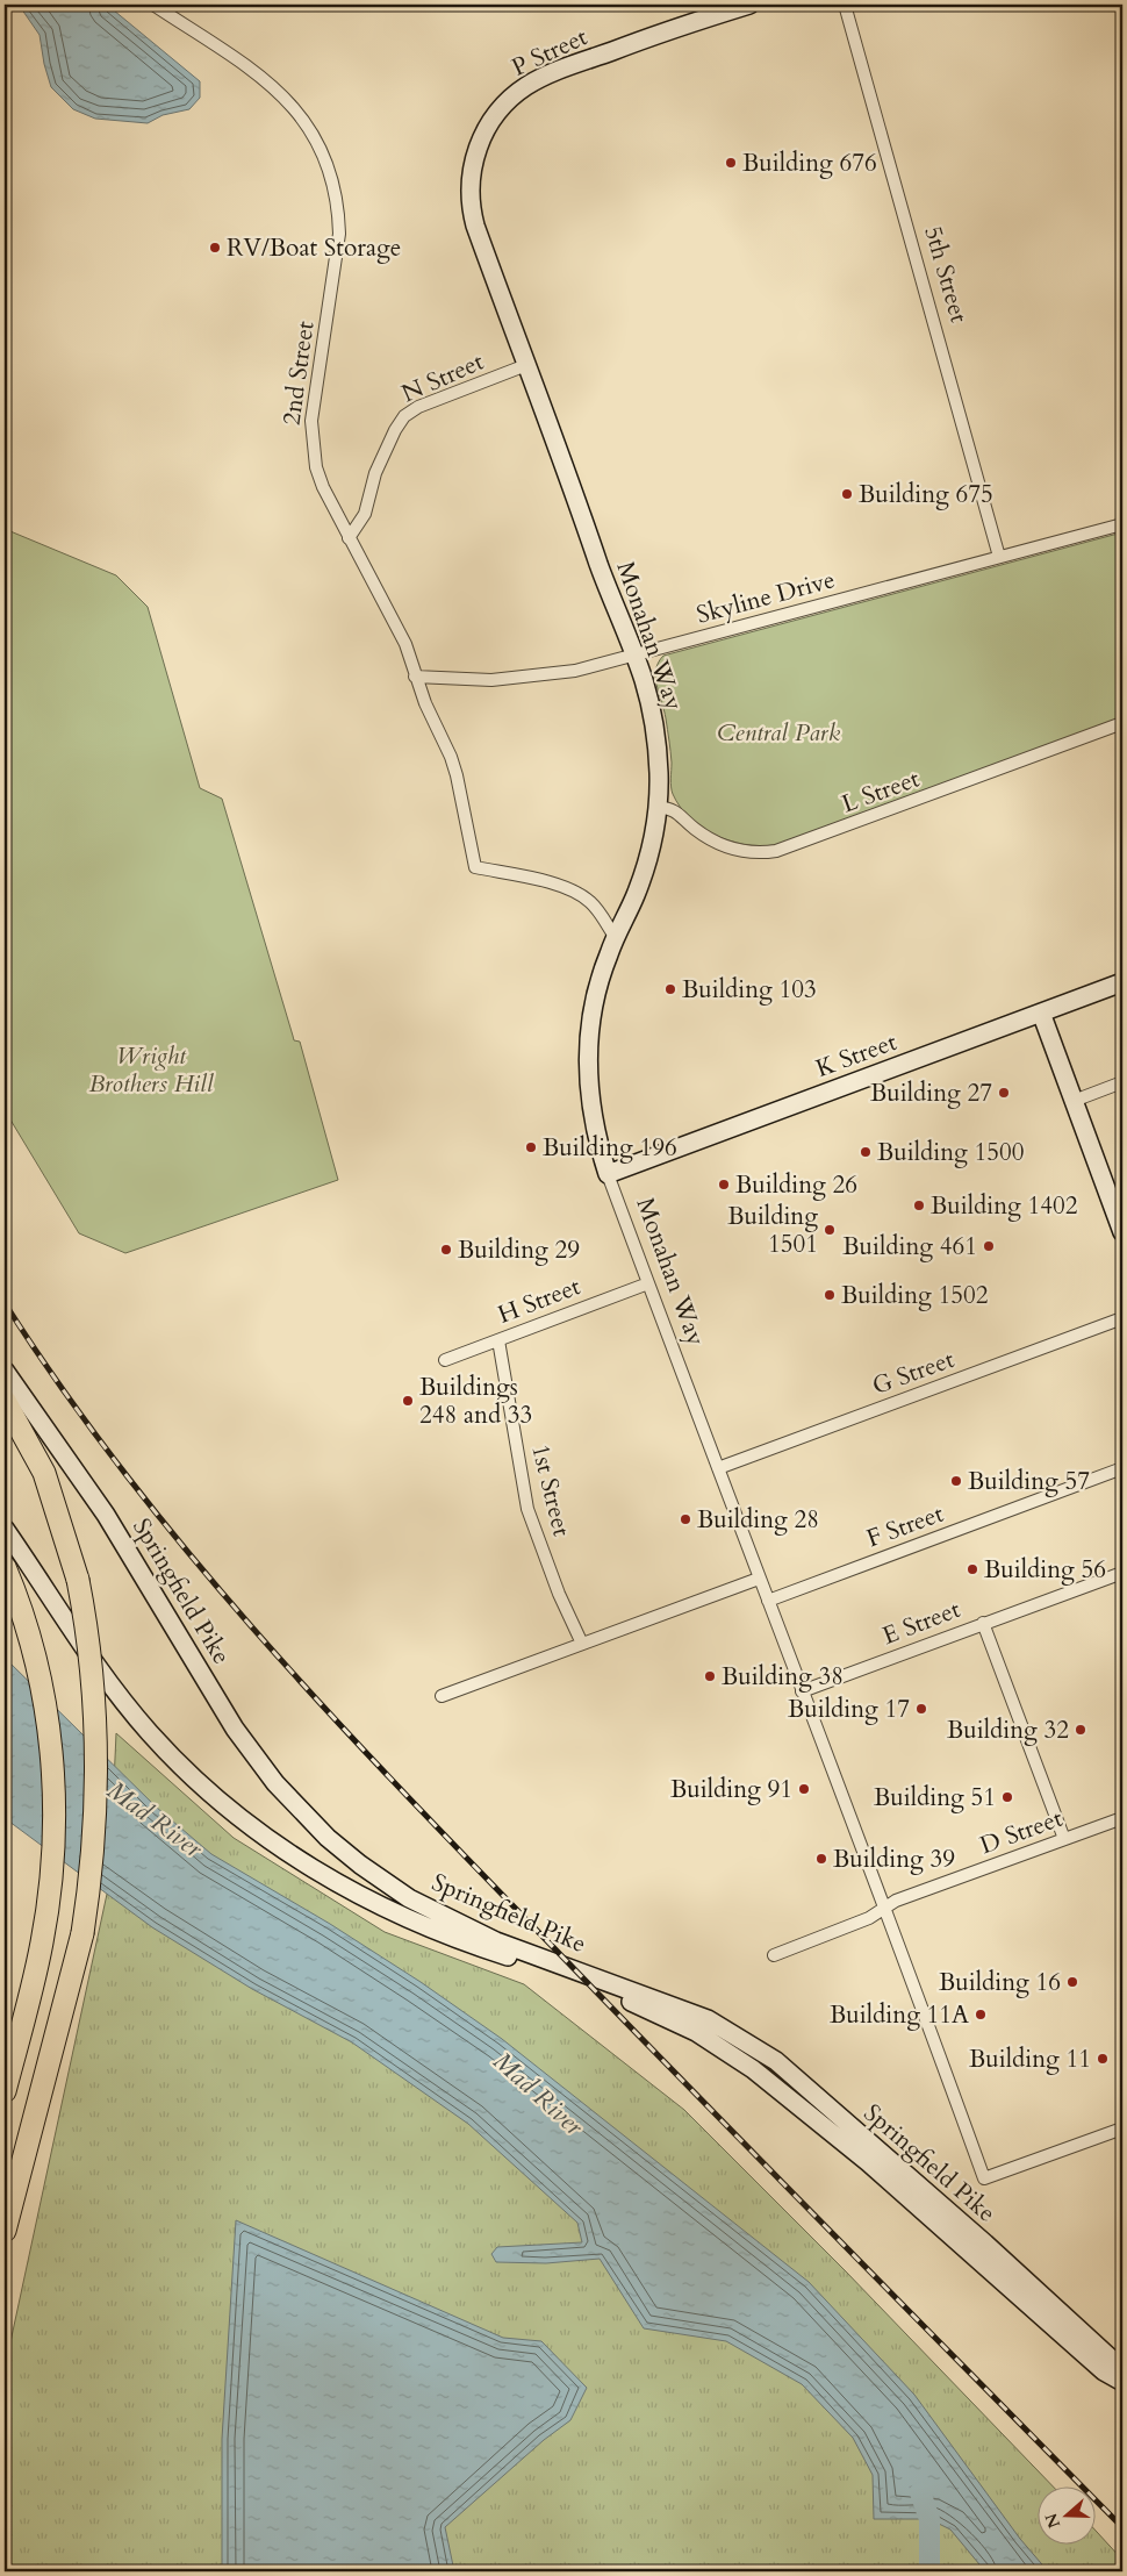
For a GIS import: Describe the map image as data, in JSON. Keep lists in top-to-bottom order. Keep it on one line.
{"streets":{"main road":["P Street","Monahan Way","K Street","Springfield Pike"],"street":["5th Street","2nd Street","N Street","Skyline Drive","L Street","H Street","G Street","1st Street","F Street","E Street","D Street"]},"crossings":[["P Street","N Street"],["P Street","Monahan Way"],["5th Street","Skyline Drive"],["2nd Street","N Street"],["2nd Street","Skyline Drive"],["2nd Street","Monahan Way"],["N Street","Monahan Way"],["Skyline Drive","Monahan Way"],["Monahan Way","L Street"],["Monahan Way","K Street"],["Monahan Way","H Street"],["Monahan Way","G Street"],["Monahan Way","F Street"],["Monahan Way","E Street"],["Monahan Way","D Street"],["H Street","1st Street"]],"water":["Mad River"],"parks":["Central Park","Wright Brothers Hill"],"places":["Building 676","RV/Boat Storage","Building 675","Building 103","Building 27","Building 196","Building 1500","Building 26","Building 1402","Building 1501","Building 461","Building 29","Building 1502","Buildings 248 and 33","Building 57","Building 28","Building 56","Building 38","Building 17","Building 32","Building 91","Building 51","Building 39","Building 16","Building 11A","Building 11"],"north":"left"}
